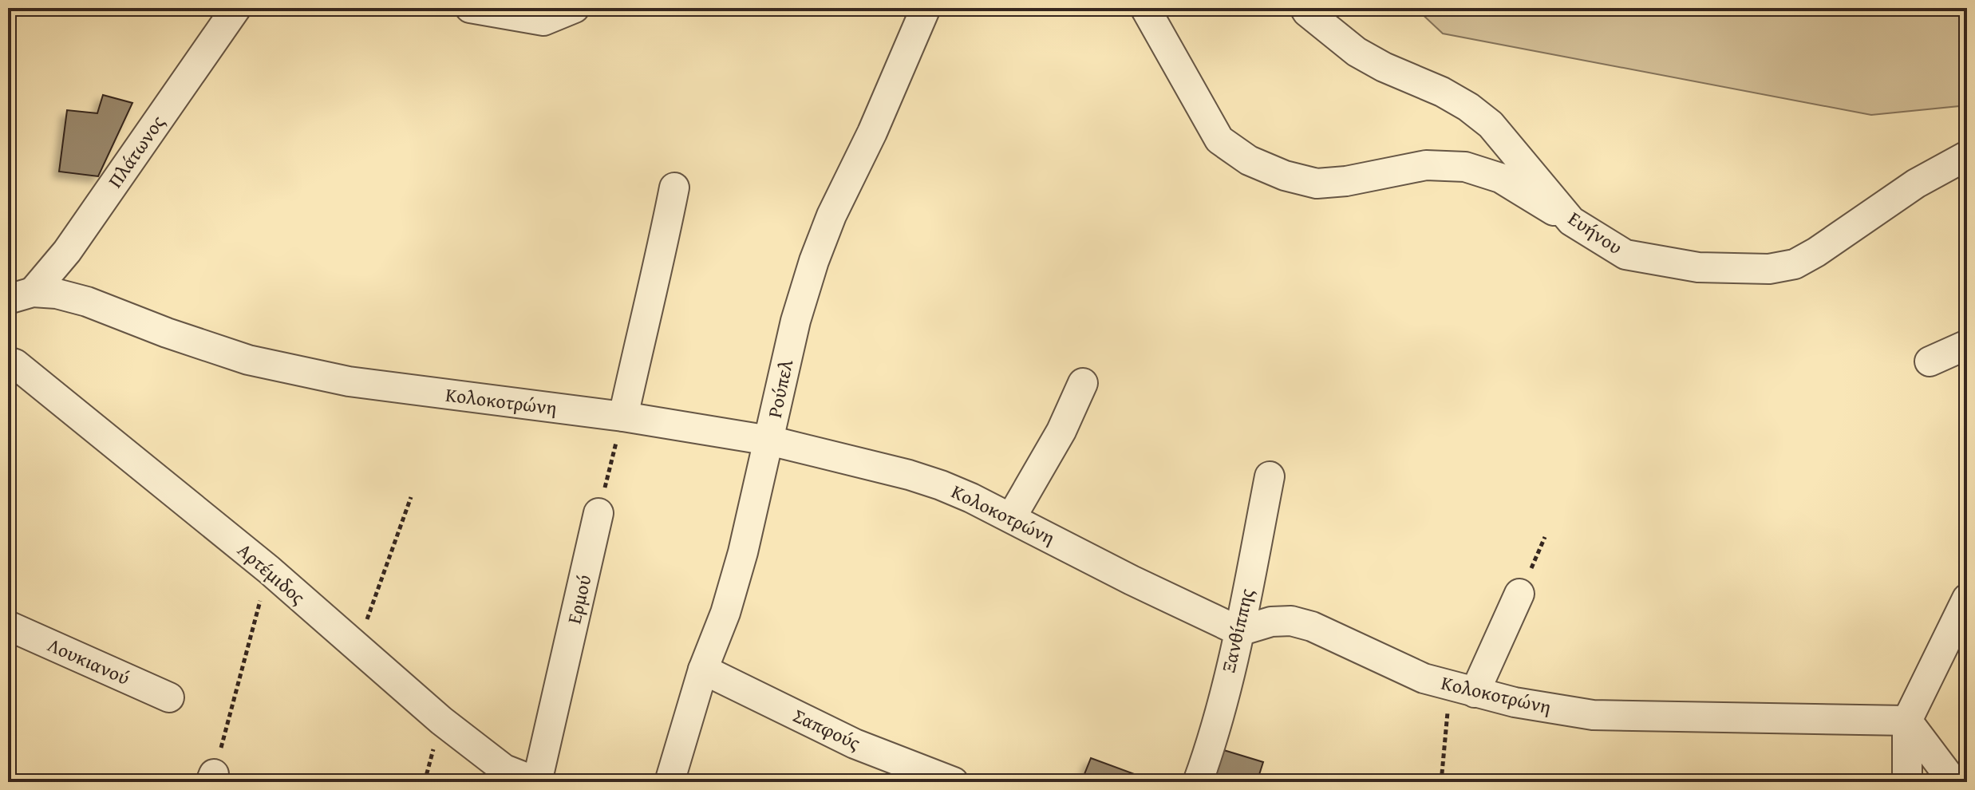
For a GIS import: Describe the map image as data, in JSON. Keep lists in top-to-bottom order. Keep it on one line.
{"streets":{"street":["Πλάτωνος","Ευήνου","Ρούπελ","Κολοκοτρώνη","Αρτέμιδος","Ερμού","Ξανθίππης","Λουκιανού","Σαπφούς"]},"crossings":[["Πλάτωνος","Κολοκοτρώνη"],["Ρούπελ","Κολοκοτρώνη"],["Ρούπελ","Σαπφούς"],["Κολοκοτρώνη","Ξανθίππης"],["Αρτέμιδος","Ερμού"]]}
